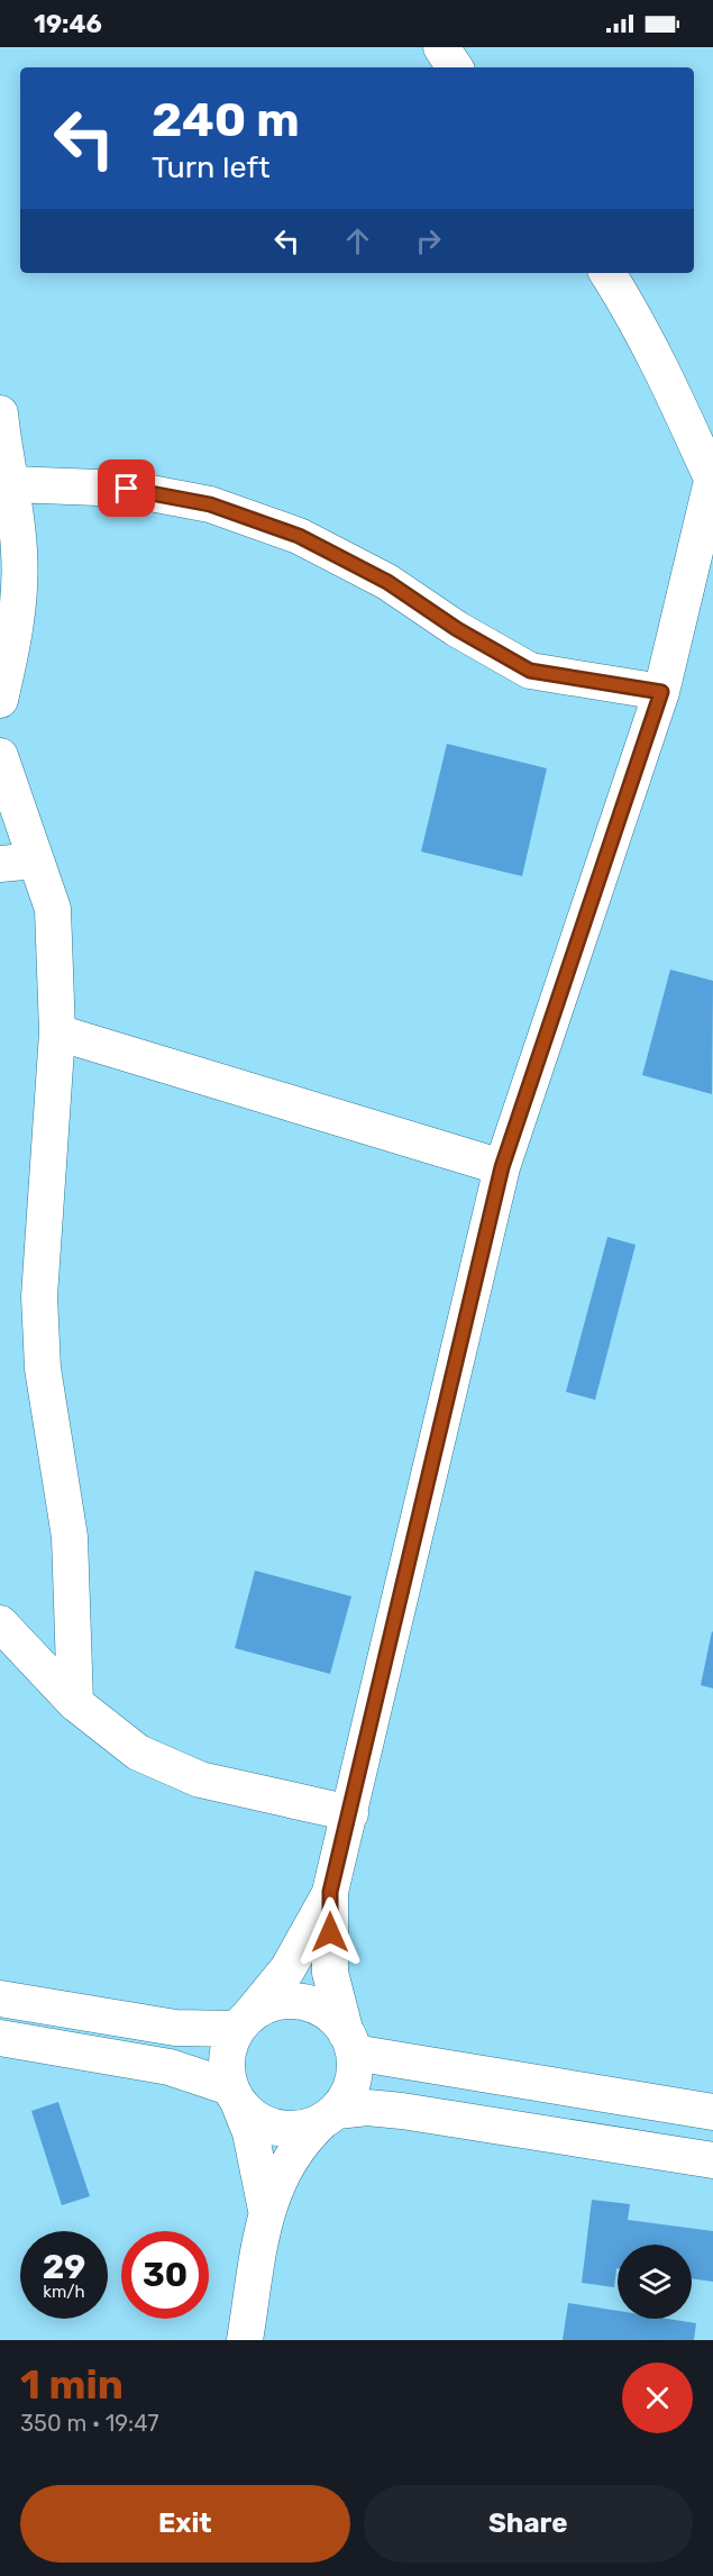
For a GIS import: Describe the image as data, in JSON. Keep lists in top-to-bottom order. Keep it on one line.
{"page":{"status":"19:46","turn":["240 m","Turn left"],"speed":"29 km/h","limit":"30","heading":["1 min","350 m · 19:47"],"buttons":["Exit","Share"]}}
